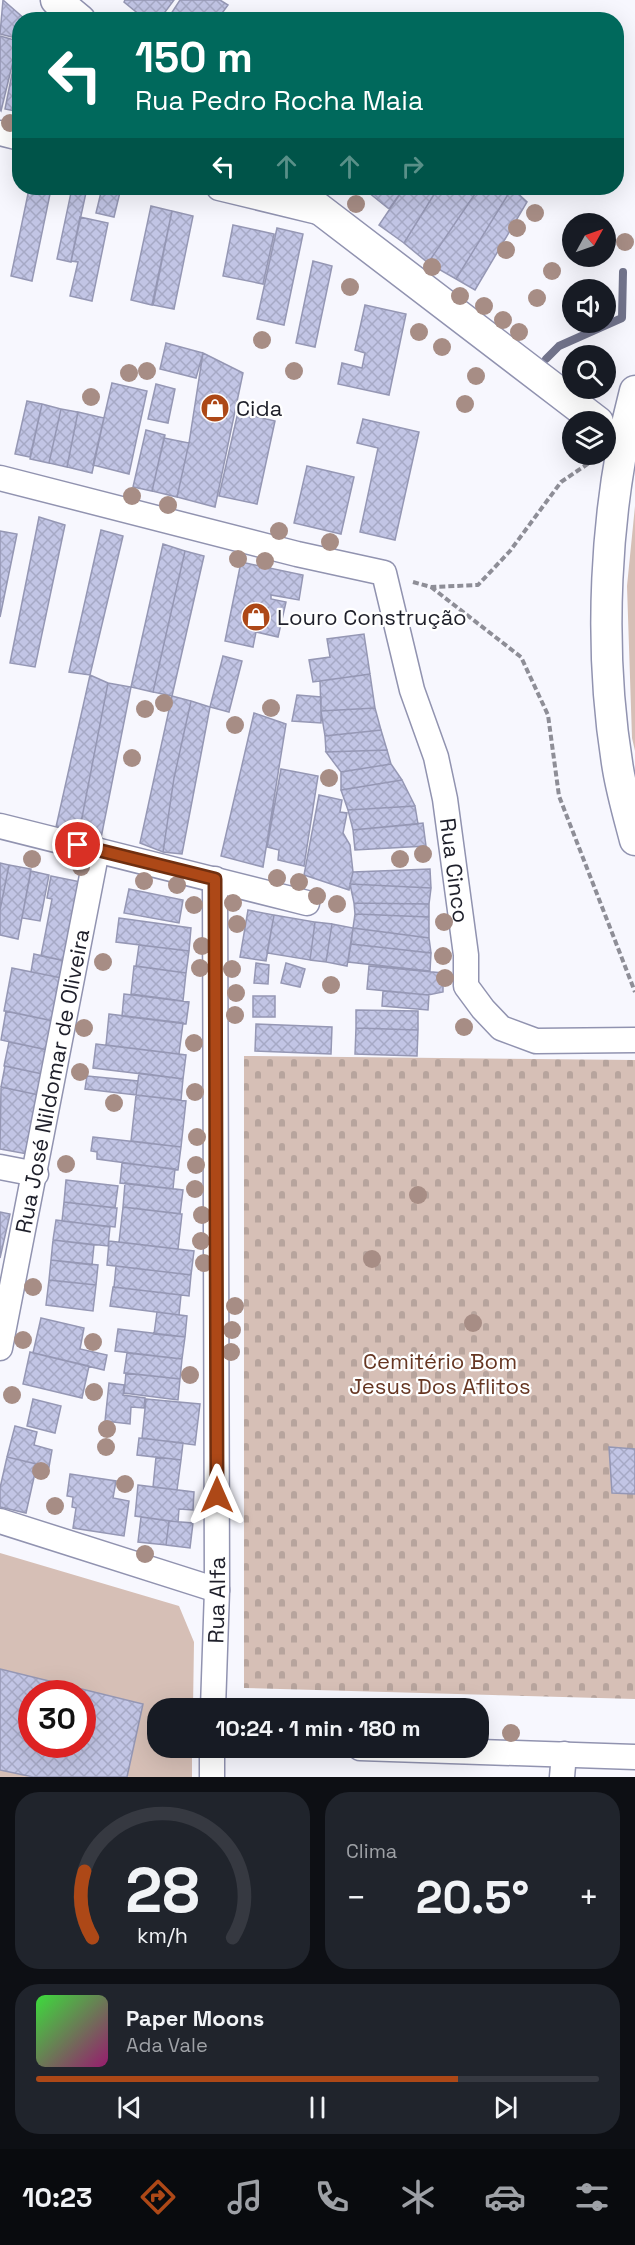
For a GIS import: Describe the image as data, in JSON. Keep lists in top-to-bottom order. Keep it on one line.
{"streets":{"street":["Rua Cinco","Rua José Nildomar de Oliveira","Rua Alfa"]},"parks":["Cemitério Bom Jesus Dos Aflitos"],"places":{"shop":["Cida","Louro Construção"]},"north":"top right","page":{"turn":["150 m","Rua Pedro Rocha Maia"],"limit":"30","trip":"10:24 · 1 min · 180 m","tile":"Clima","heat":["−","20.5°","+"],"song":["Paper Moons","Ada Vale"],"tabs":"10:23","gauge":["28","km/h"]}}
